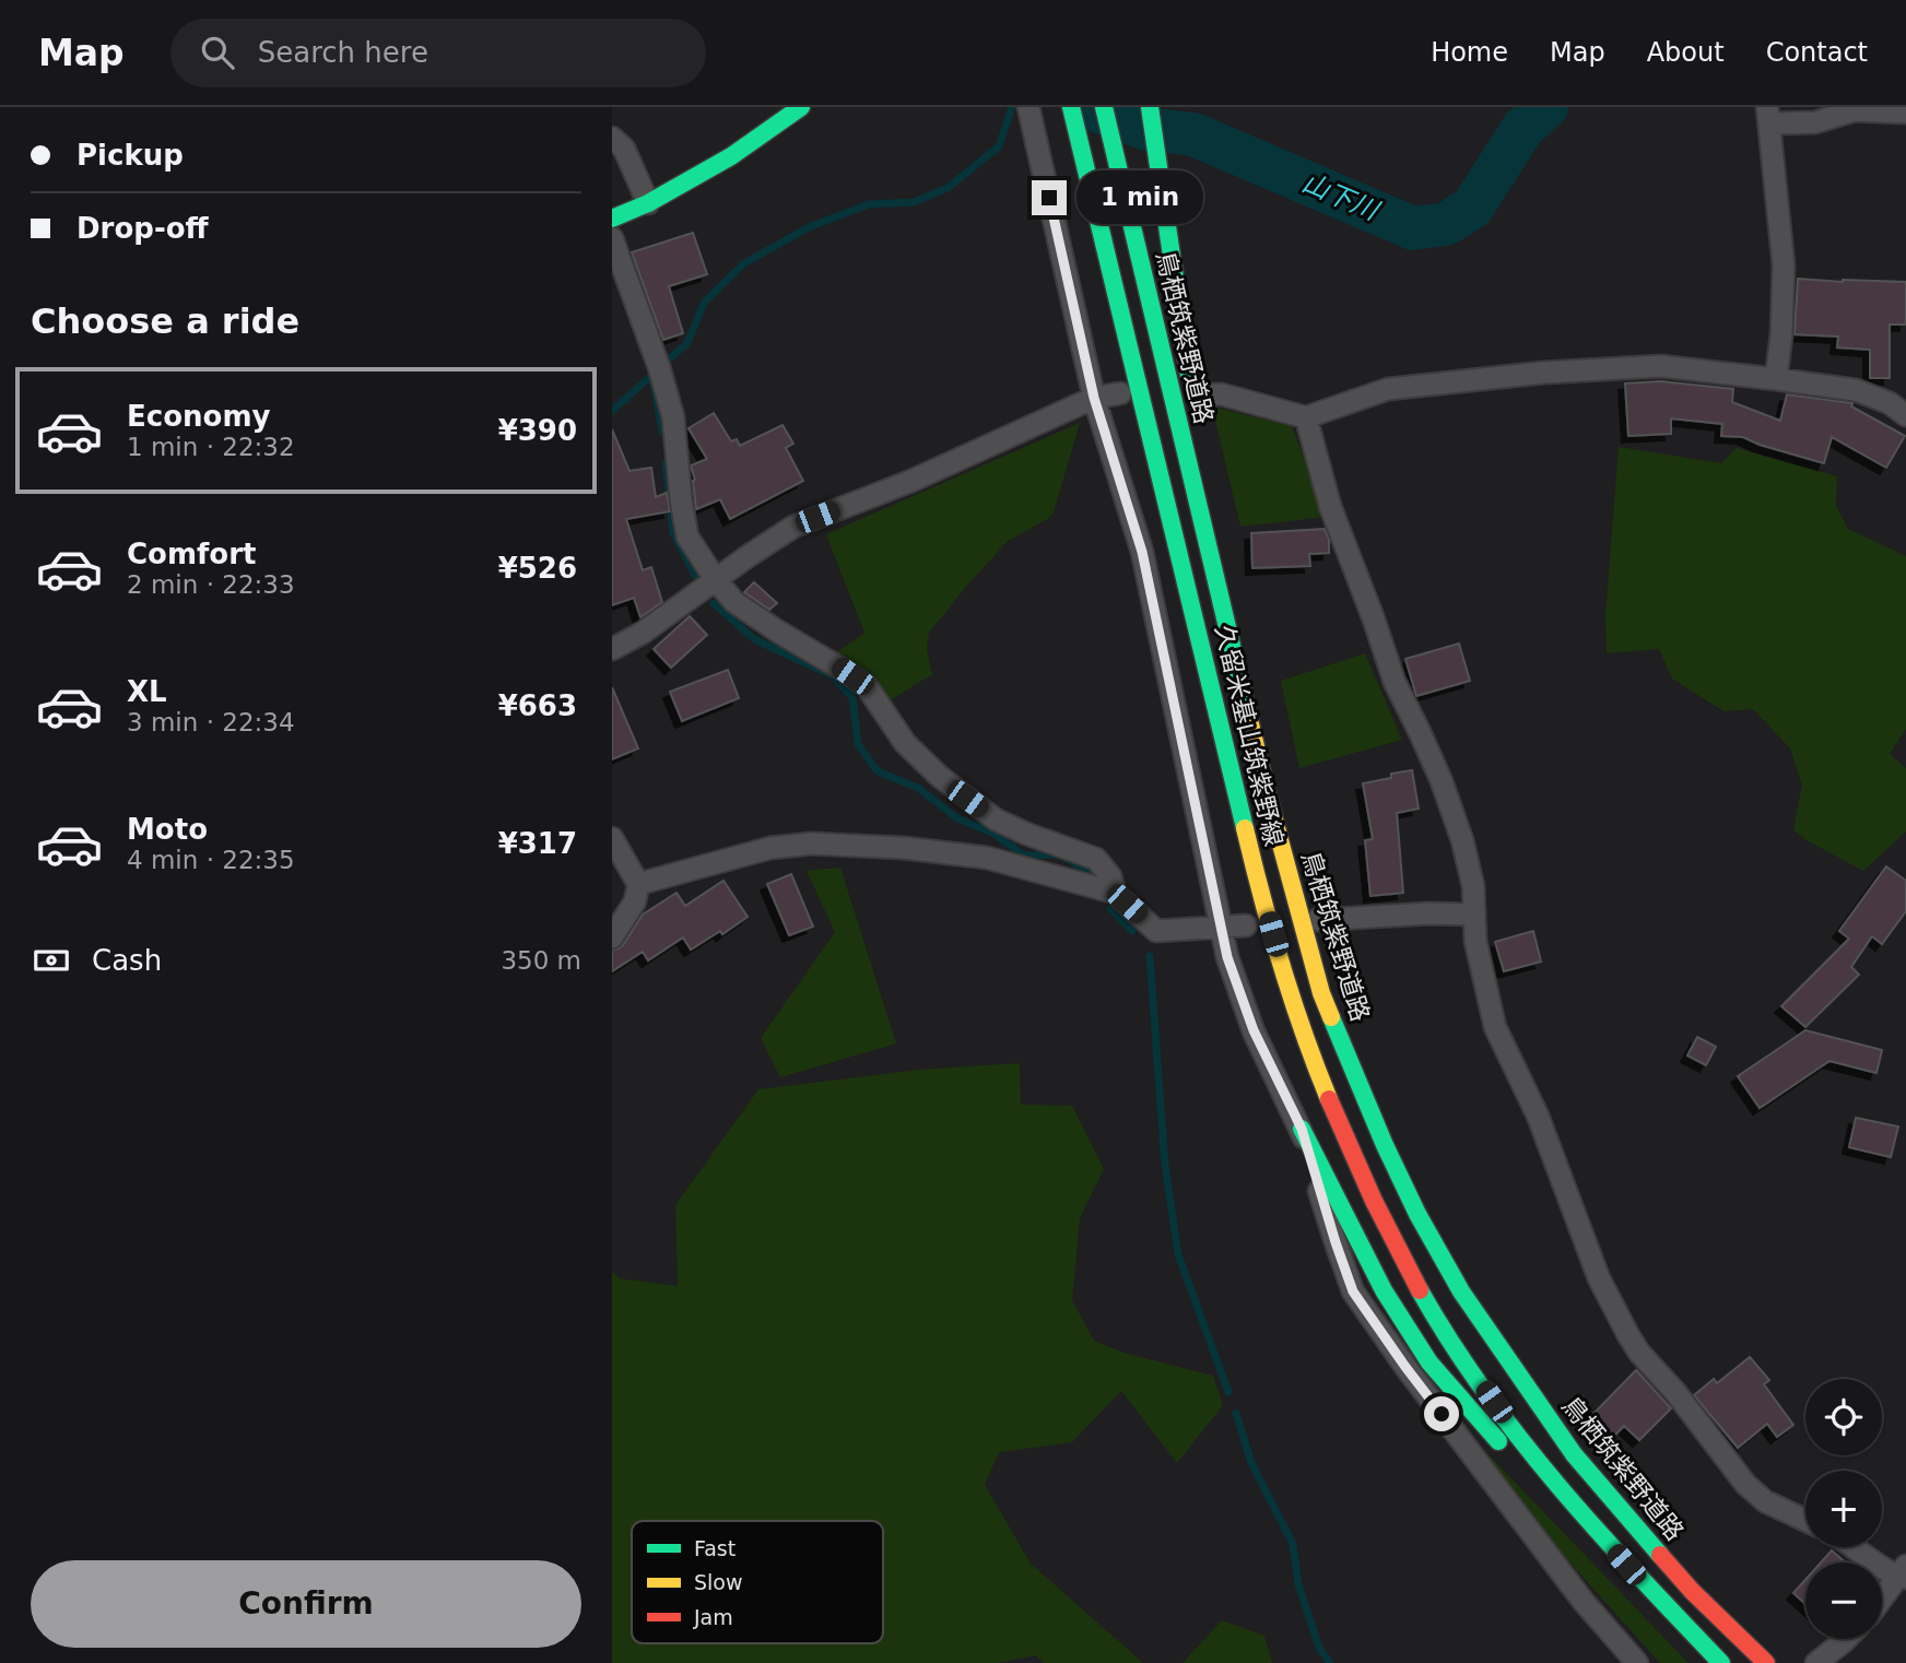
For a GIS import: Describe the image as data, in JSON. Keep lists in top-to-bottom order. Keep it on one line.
{"streets":{"main road":["鳥栖筑紫野道路","久留米基山筑紫野線"]},"water":["山下川"],"legend":["Fast","Slow","Jam"],"page":{"header":"Map","search":"Search here","nav":["Home","Map","About","Contact"],"banner":["Pickup","Drop-off"],"bubble":"1 min","heading":"Choose a ride","list":[{"name":"Economy","note":"1 min · 22:32","value":"¥390"},{"name":"Comfort","note":"2 min · 22:33","value":"¥526"},{"name":"XL","note":"3 min · 22:34","value":"¥663"},{"name":"Moto","note":"4 min · 22:35","value":"¥317"}],"pay":["Cash","350 m"],"map_buttons":["+","−"],"buttons":"Confirm"}}
